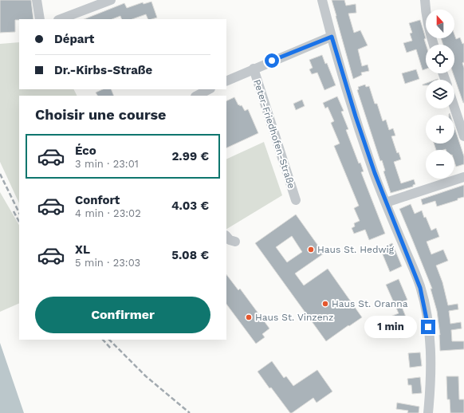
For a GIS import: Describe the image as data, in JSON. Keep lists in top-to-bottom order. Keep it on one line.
{"streets":{"street":["Peter-Friedhofen-Straße"]},"places":["Haus St. Hedwig","Haus St. Oranna","Haus St. Vinzenz"],"north":"top","page":{"map_buttons":["+","−"],"banner":["Départ","Dr.-Kirbs-Straße"],"heading":"Choisir une course","list":[{"name":"Éco","note":"3 min · 23:01","value":"2.99 €"},{"name":"Confort","note":"4 min · 23:02","value":"4.03 €"},{"name":"XL","note":"5 min · 23:03","value":"5.08 €"}],"buttons":"Confirmer","bubble":"1 min"}}
